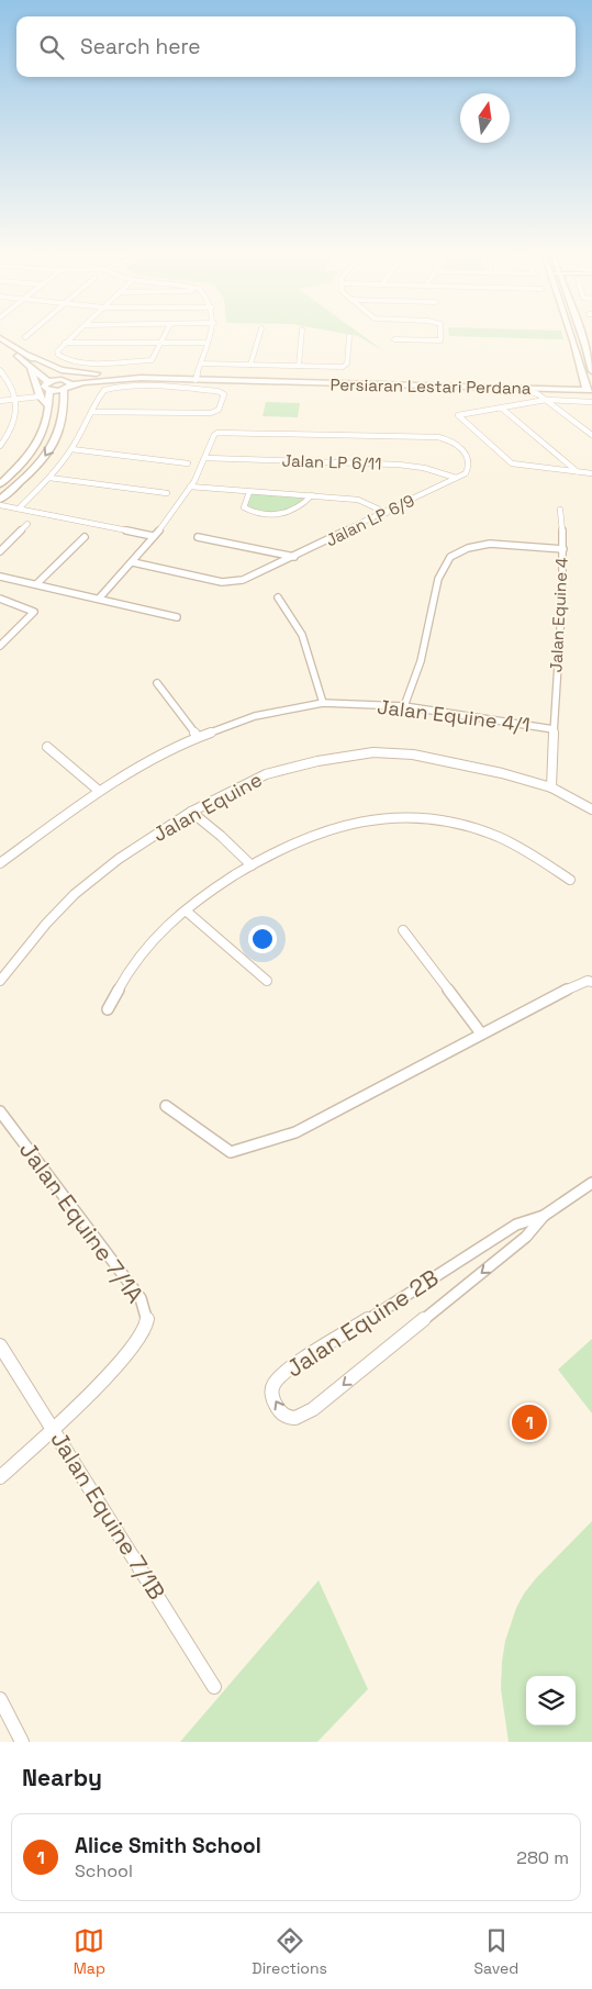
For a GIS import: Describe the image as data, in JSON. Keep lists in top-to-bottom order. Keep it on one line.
{"streets":{"main road":["Persiaran Lestari Perdana"],"street":["Jalan LP 6/11","Jalan LP 6/9","Jalan Equine 4","Jalan Equine 4/1","Jalan Equine","Jalan Equine 7/1A","Jalan Equine 2B","Jalan Equine 7/1B"]},"crossings":[["Jalan LP 6/11","Jalan LP 6/9"],["Jalan Equine 4","Jalan Equine 4/1"],["Jalan Equine 4","Jalan Equine"],["Jalan Equine 7/1A","Jalan Equine 7/1B"]],"north":"top","page":{"search":"Search here","pins":"1","heading":"Nearby","list":[{"mark":"1","name":"Alice Smith School","note":"School","value":"280 m"}],"nav":["Map","Directions","Saved"]}}
